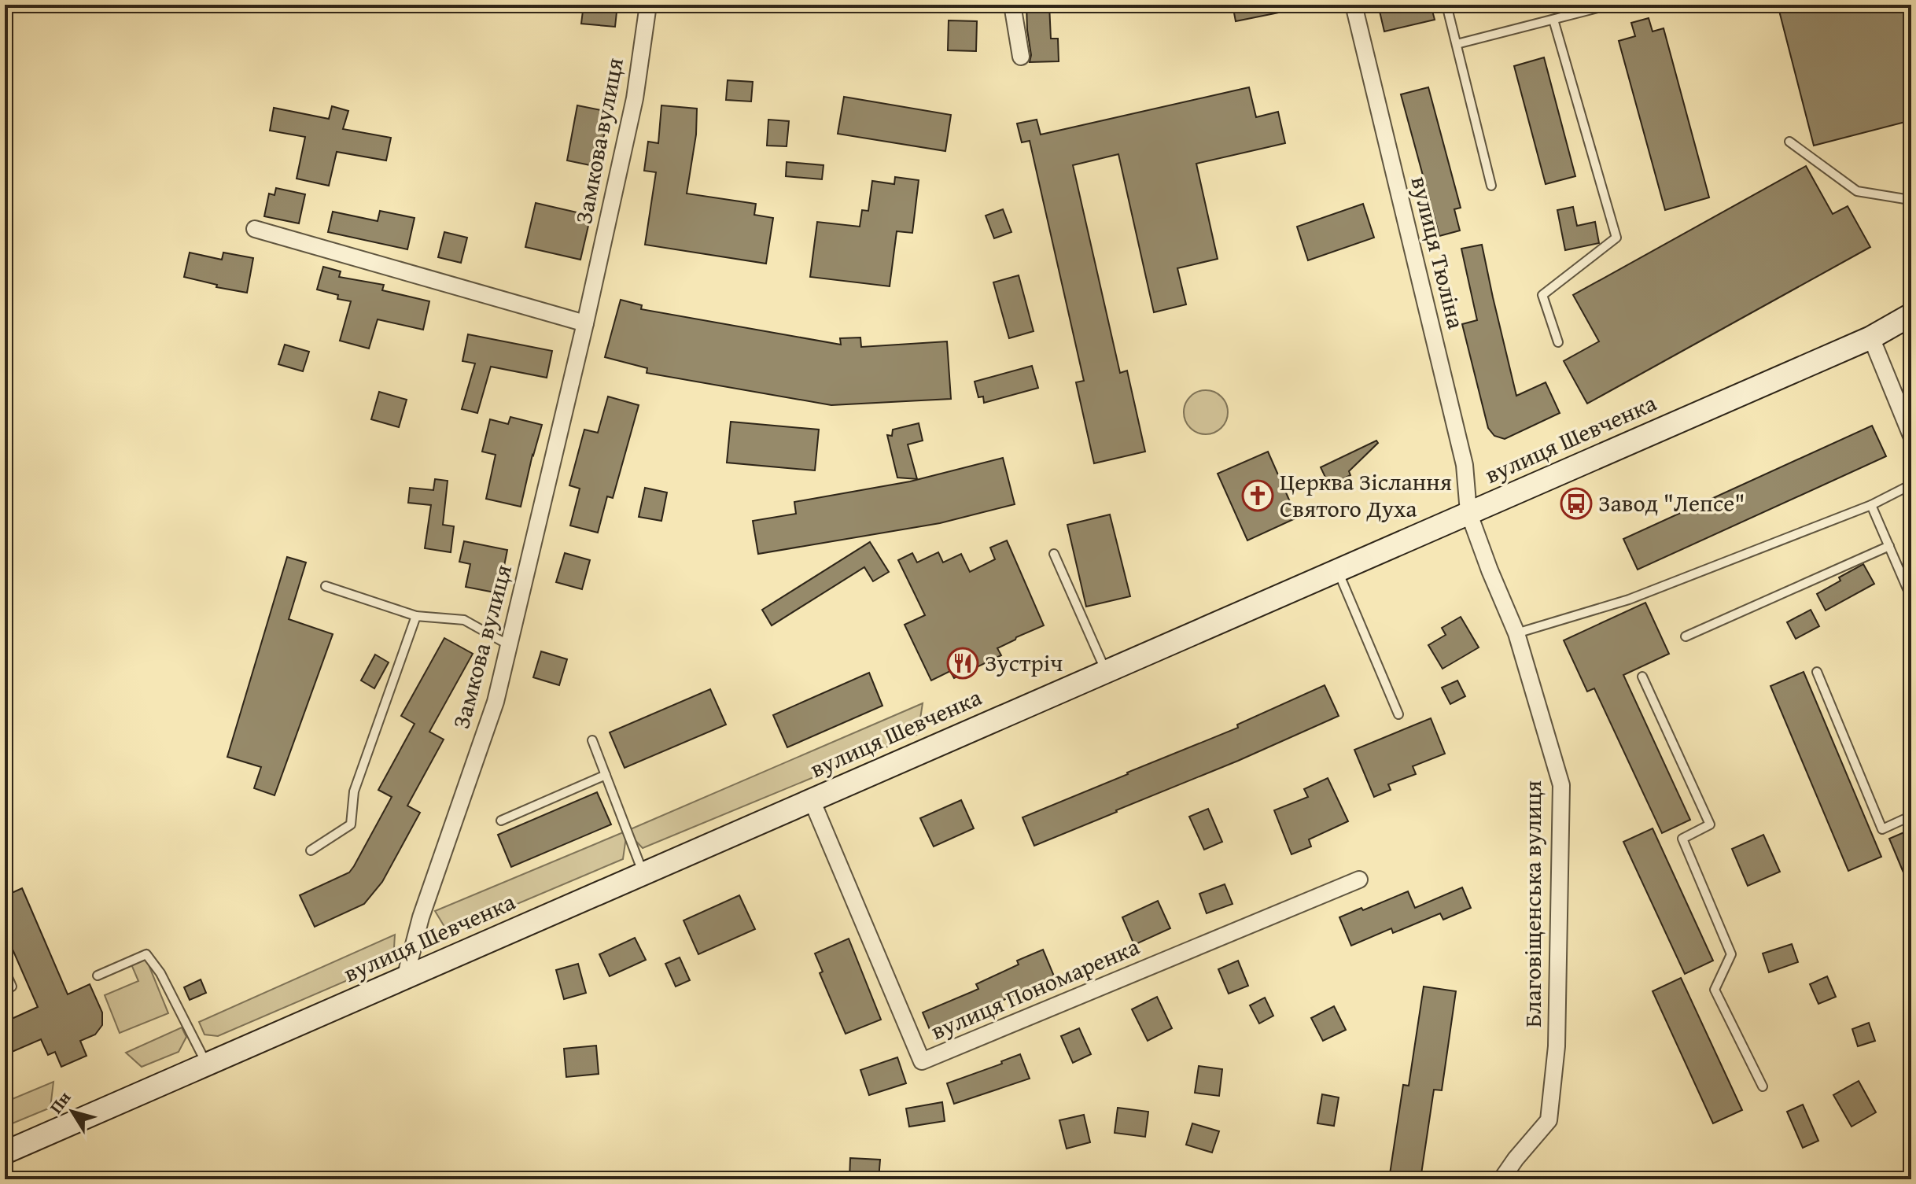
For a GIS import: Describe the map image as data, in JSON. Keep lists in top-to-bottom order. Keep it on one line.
{"streets":{"main road":["вулиця Шевченка"],"street":["Замкова вулиця","вулиця Тюліна","Благовіщенська вулиця","вулиця Пономаренка"]},"crossings":[["Замкова вулиця","вулиця Шевченка"],["вулиця Тюліна","вулиця Шевченка"],["вулиця Тюліна","Благовіщенська вулиця"],["вулиця Шевченка","Благовіщенська вулиця"],["вулиця Шевченка","вулиця Пономаренка"]],"places":{"church":["Церква Зіслання Святого Духа"],"bus stop":["Завод \"Лепсе\""],"restaurant":["Зустріч"]},"north":"top left"}
